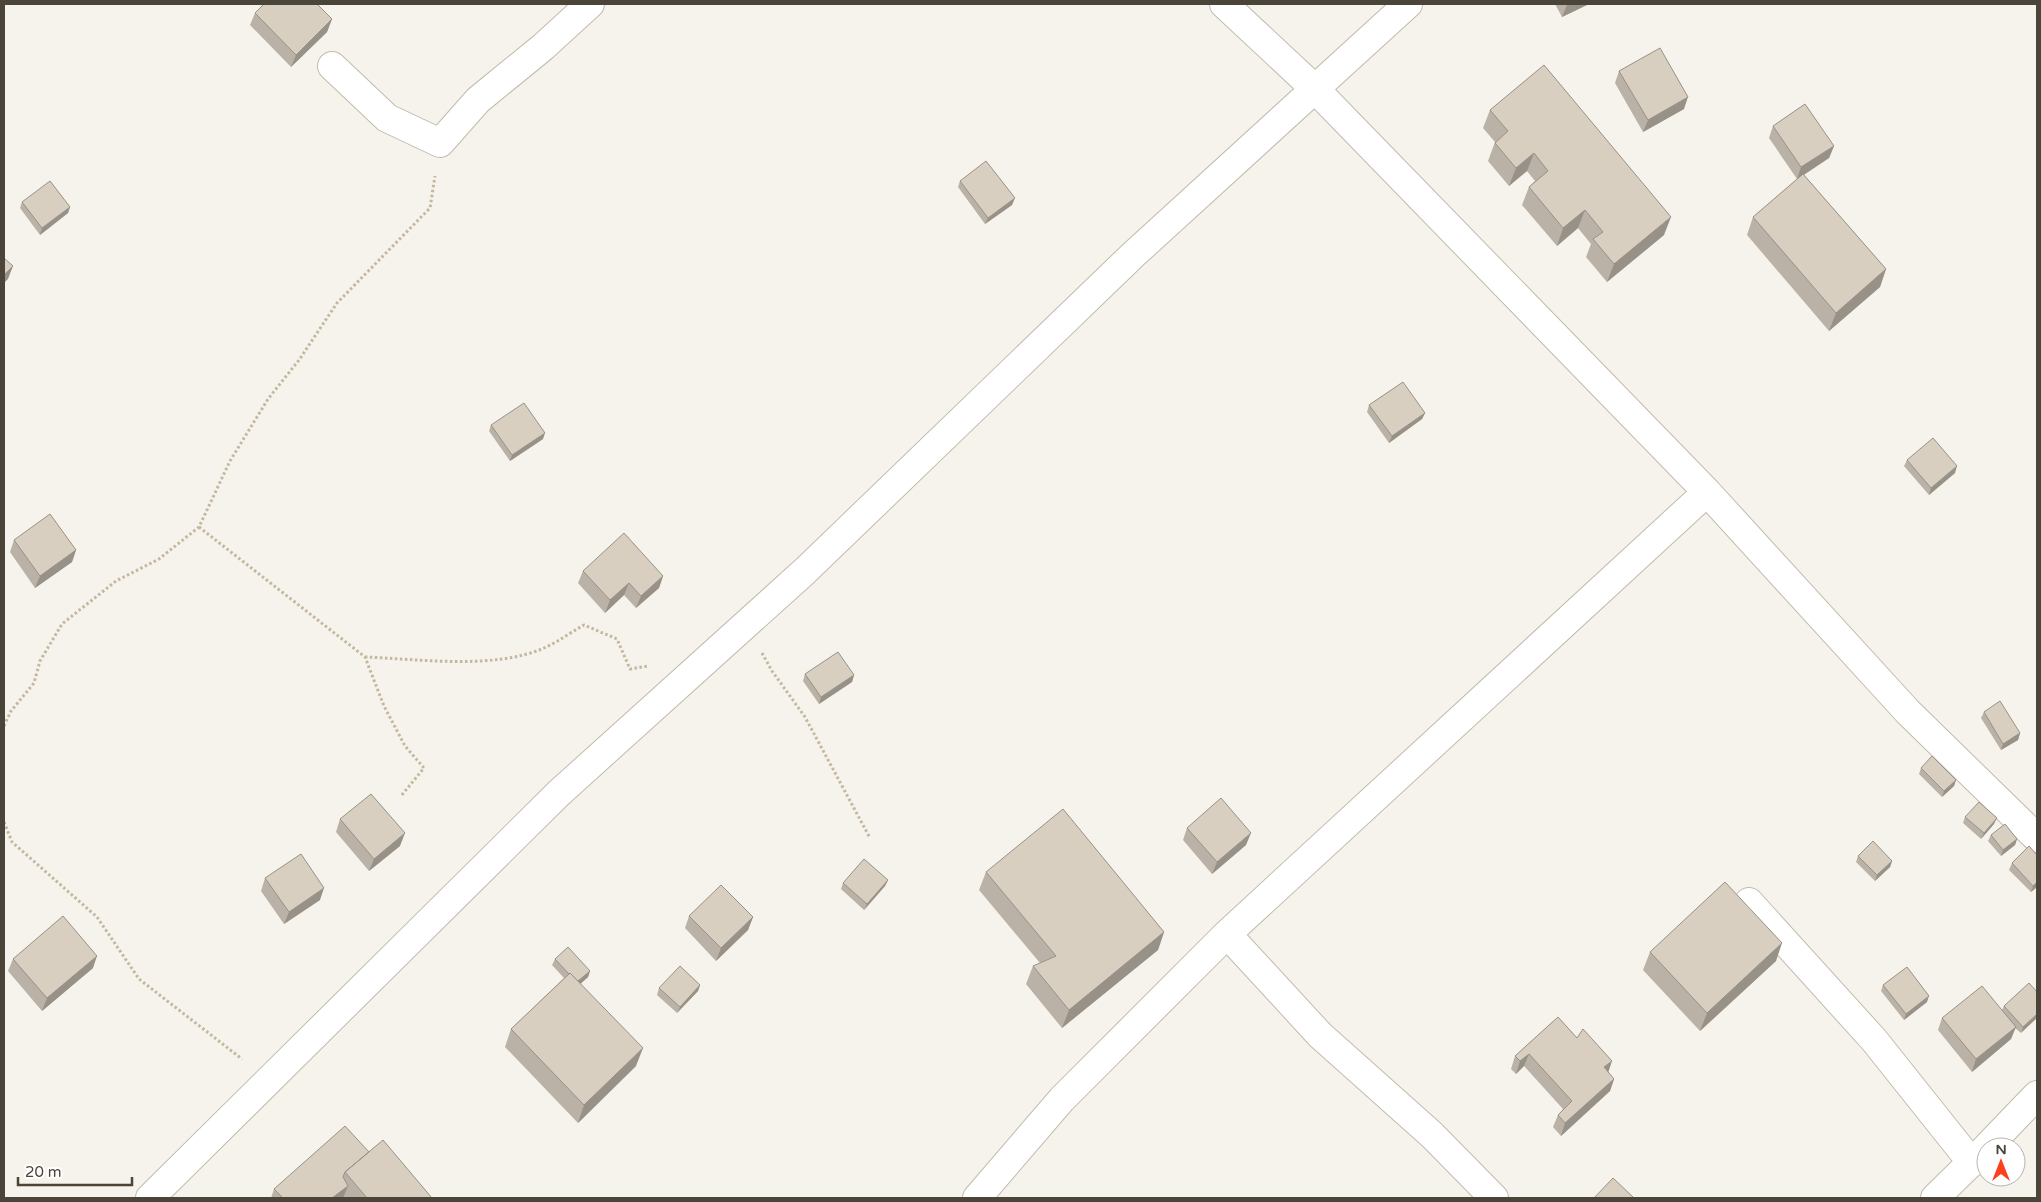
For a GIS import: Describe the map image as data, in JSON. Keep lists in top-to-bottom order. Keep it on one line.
{"scale_bar":"20 m","north":"top"}
